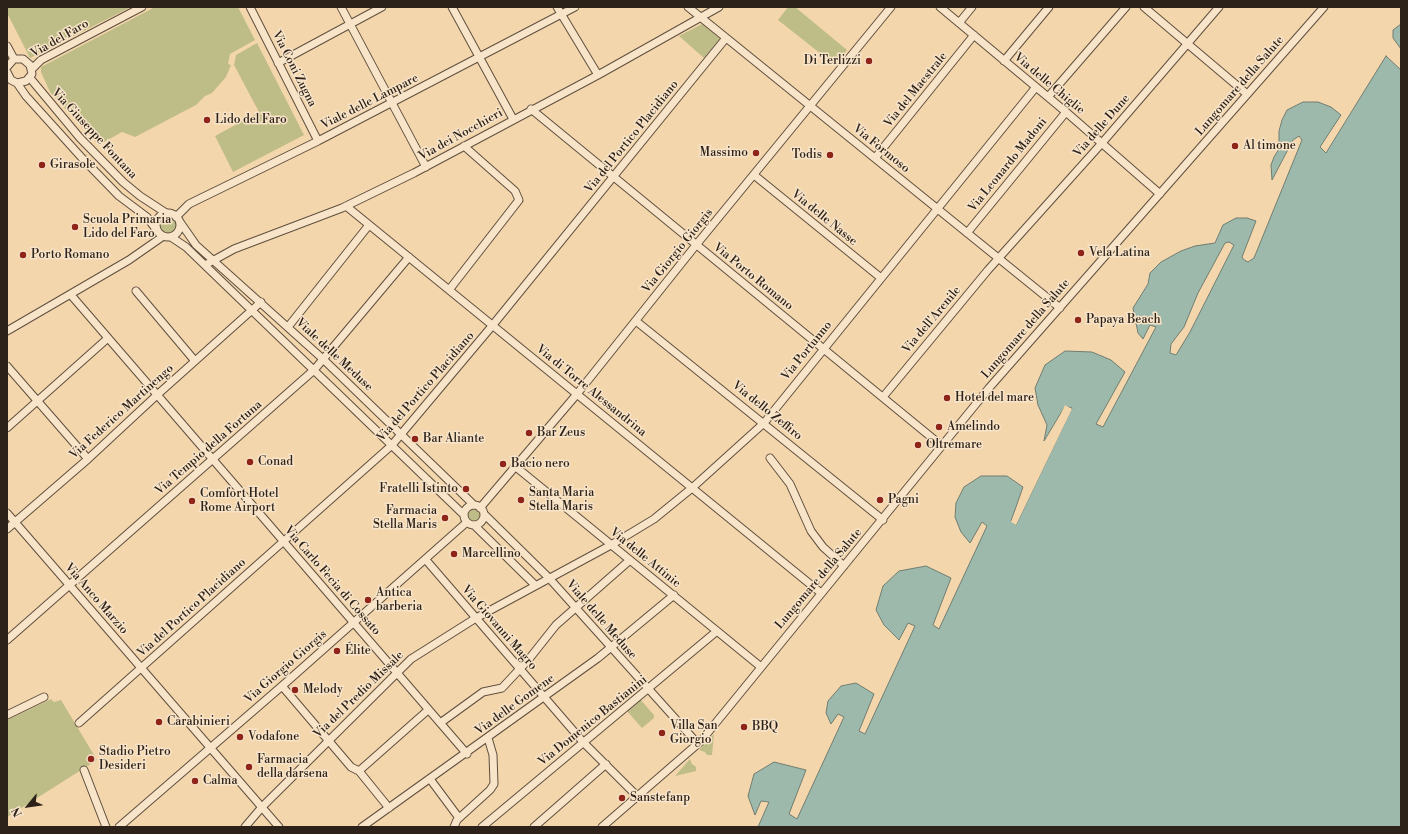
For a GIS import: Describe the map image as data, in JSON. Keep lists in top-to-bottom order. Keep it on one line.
{"streets":{"street":["Via del Faro","Via Coni Zugna","Via delle Chiglie","Lungomare della Salute","Via del Maestrale","Viale delle Lampare","Via delle Dune","Via Giuseppe Fontana","Via dei Nocchieri","Via del Portico Placidiano","Via Formoso","Via Leonardo Madoni","Via delle Nasse","Via Giorgio Giorgis","Via Porto Romano","Via dell'Arenile","Via Portunno","Viale delle Meduse","Via di Torre Alessandrina","Via dello Zeffiro","Via Federico Martinengo","Via Tempio della Fortuna","Via delle Attinie","Via Carlo Fecia di Cossato","Via Anco Marzio","Via Giovanni Magro","Via del Predio Missale","Via delle Gomene","Via Domenico Bastianini"]},"crossings":[["Via Coni Zugna","Viale delle Lampare"],["Via delle Chiglie","Lungomare della Salute"],["Via delle Chiglie","Via del Maestrale"],["Via delle Chiglie","Via delle Dune"],["Via delle Chiglie","Via Leonardo Madoni"],["Via delle Chiglie","Via Portunno"],["Lungomare della Salute","Via Formoso"],["Lungomare della Salute","Via Porto Romano"],["Lungomare della Salute","Viale delle Meduse"],["Lungomare della Salute","Via di Torre Alessandrina"],["Lungomare della Salute","Via dello Zeffiro"],["Lungomare della Salute","Via delle Attinie"],["Lungomare della Salute","Via Giovanni Magro"],["Via del Maestrale","Via Formoso"],["Viale delle Lampare","Via Giuseppe Fontana"],["Viale delle Lampare","Viale delle Meduse"],["Via delle Dune","Via Formoso"],["Via delle Dune","Via dell'Arenile"],["Via Giuseppe Fontana","Viale delle Meduse"],["Via dei Nocchieri","Via Formoso"],["Via dei Nocchieri","Via Porto Romano"],["Via dei Nocchieri","Viale delle Meduse"],["Via dei Nocchieri","Via di Torre Alessandrina"],["Via del Portico Placidiano","Via Formoso"],["Via del Portico Placidiano","Via Porto Romano"],["Via del Portico Placidiano","Viale delle Meduse"],["Via del Portico Placidiano","Via di Torre Alessandrina"],["Via del Portico Placidiano","Via Carlo Fecia di Cossato"],["Via del Portico Placidiano","Via Anco Marzio"],["Via Formoso","Via Leonardo Madoni"],["Via Formoso","Via Giorgio Giorgis"],["Via Formoso","Via dell'Arenile"],["Via Formoso","Via Portunno"],["Via delle Nasse","Via Giorgio Giorgis"],["Via delle Nasse","Via Portunno"],["Via Giorgio Giorgis","Via Porto Romano"],["Via Giorgio Giorgis","Viale delle Meduse"],["Via Giorgio Giorgis","Via di Torre Alessandrina"],["Via Giorgio Giorgis","Via dello Zeffiro"],["Via Giorgio Giorgis","Via delle Attinie"],["Via Giorgio Giorgis","Via Carlo Fecia di Cossato"],["Via Giorgio Giorgis","Via Anco Marzio"],["Via Giorgio Giorgis","Via Giovanni Magro"],["Via Porto Romano","Via dell'Arenile"],["Via Porto Romano","Via Portunno"],["Via Portunno","Viale delle Meduse"],["Via Portunno","Via di Torre Alessandrina"],["Via Portunno","Via dello Zeffiro"],["Via Portunno","Via delle Attinie"],["Via Portunno","Via del Predio Missale"],["Viale delle Meduse","Via Federico Martinengo"],["Viale delle Meduse","Via Tempio della Fortuna"],["Viale delle Meduse","Via del Predio Missale"],["Viale delle Meduse","Via delle Gomene"],["Viale delle Meduse","Via Domenico Bastianini"],["Via di Torre Alessandrina","Via Tempio della Fortuna"],["Via Federico Martinengo","Via Carlo Fecia di Cossato"],["Via Federico Martinengo","Via Anco Marzio"],["Via Tempio della Fortuna","Via Carlo Fecia di Cossato"],["Via Tempio della Fortuna","Via Anco Marzio"],["Via delle Attinie","Via delle Gomene"],["Via delle Attinie","Via Domenico Bastianini"],["Via Carlo Fecia di Cossato","Via del Predio Missale"],["Via Carlo Fecia di Cossato","Via delle Gomene"],["Via Anco Marzio","Via del Predio Missale"],["Via Giovanni Magro","Via del Predio Missale"],["Via Giovanni Magro","Via delle Gomene"],["Via Giovanni Magro","Via Domenico Bastianini"]],"places":["Di Terlizzi","Lido del Faro","Al timone","Massimo","Todis","Girasole","Scuola Primaria Lido del Faro","Vela Latina","Porto Romano","Papaya Beach","Hotel del mare","Amelindo","Bar Zeus","Bar Aliante","Oltremare","Conad","Bacio nero","Fratelli Istinto","Santa Maria Stella Maris","Pagni","Comfort Hotel Rome Airport","Farmacia Stella Maris","Marcellino","Antica barberia","Élite","Melody","Carabinieri","BBQ","Villa San Giorgio","Vodafone","Stadio Pietro Desideri","Farmacia della darsena","Calma","Sanstefanp"],"north":"bottom left"}
